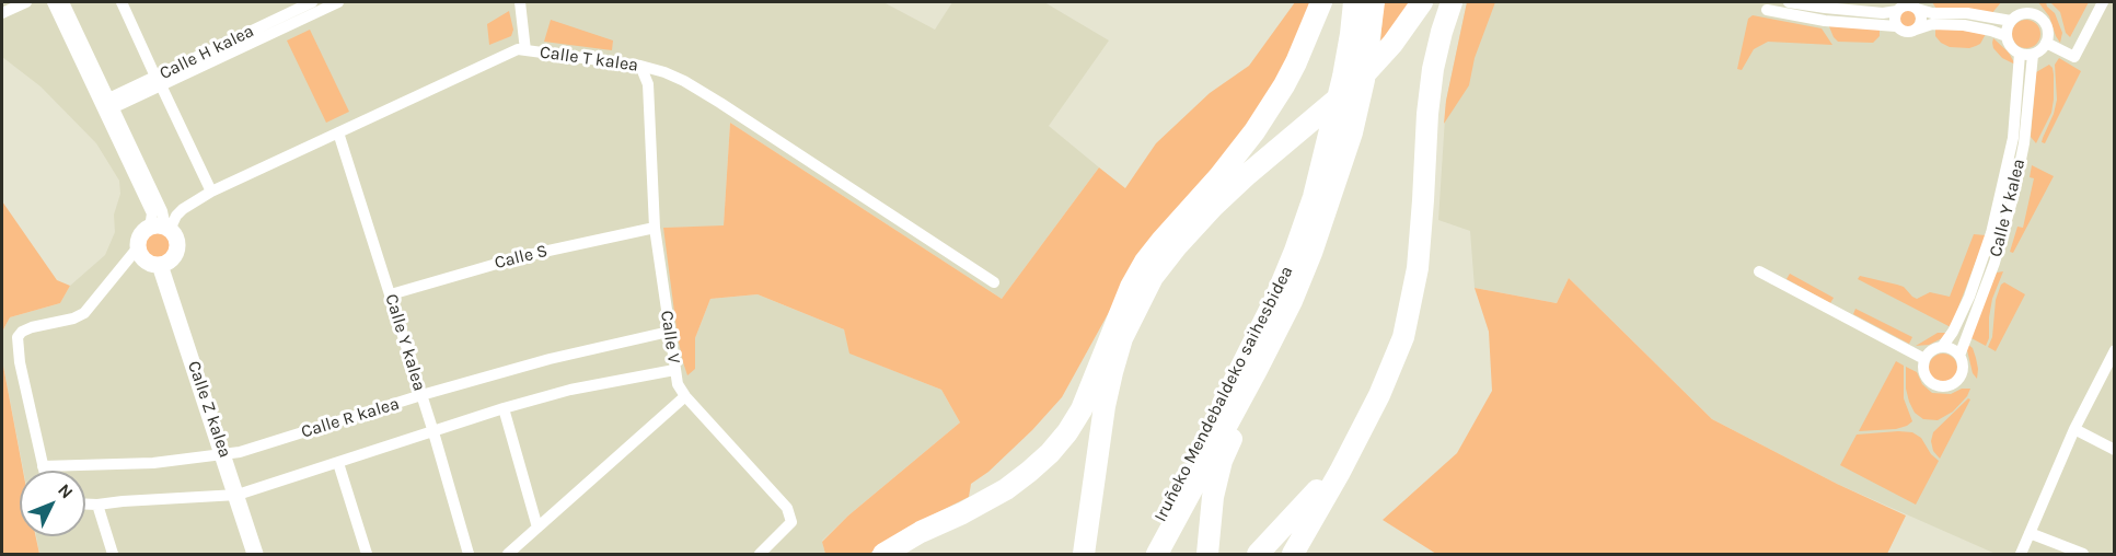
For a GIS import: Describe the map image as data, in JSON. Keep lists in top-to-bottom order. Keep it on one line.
{"streets":{"highway":["Iruñeko Mendebaldeko saihesbidea"],"street":["Calle H kalea","Calle T kalea","Calle Y kalea","Calle S","Calle V","Calle Z kalea","Calle R kalea"]},"crossings":[["Calle H kalea","Calle T kalea"],["Calle T kalea","Calle Y kalea"],["Calle T kalea","Calle V"],["Calle T kalea","Calle Z kalea"],["Calle Y kalea","Calle S"],["Calle Y kalea","Calle R kalea"],["Calle S","Calle V"],["Calle V","Calle R kalea"],["Calle Z kalea","Calle R kalea"]],"north":"top right"}
